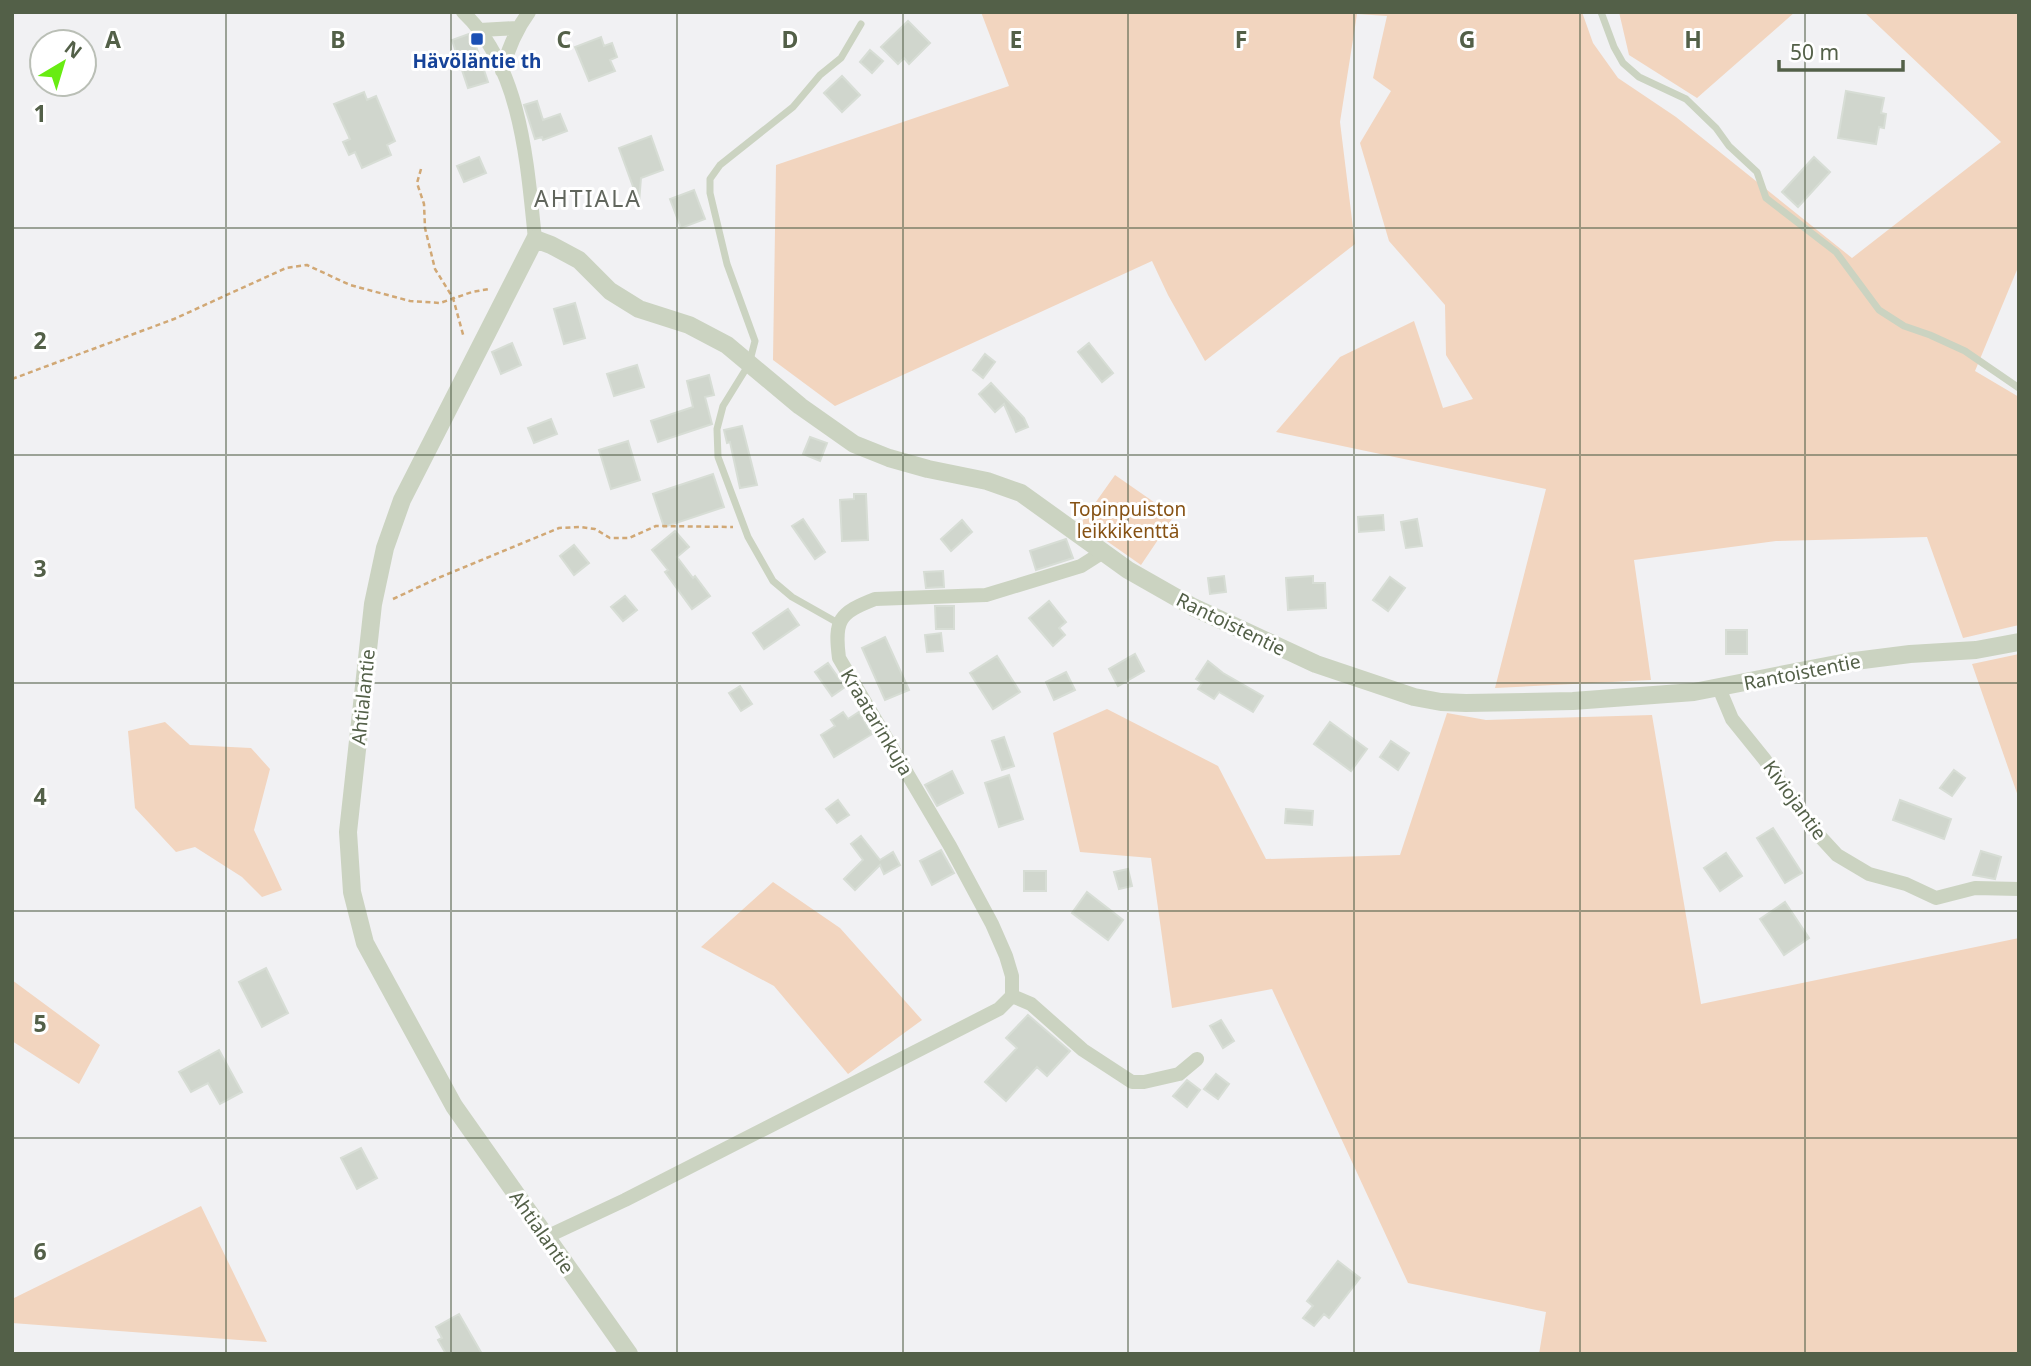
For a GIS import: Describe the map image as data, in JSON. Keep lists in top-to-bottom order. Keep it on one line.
{"streets":{"street":["Rantoistentie","Ahtialantie","Kraatarinkuja","Kiviojantie"]},"crossings":[["Rantoistentie","Ahtialantie"],["Rantoistentie","Kiviojantie"]],"districts":["AHTIALA"],"parks":["Topinpuiston leikkikenttä"],"places":{"transit":["Hävöläntie th"]},"scale_bar":"50 m","north":"top right","grid":{"columns":["A","B","C","D","E","F","G","H"],"rows":["1","2","3","4","5","6"]}}
